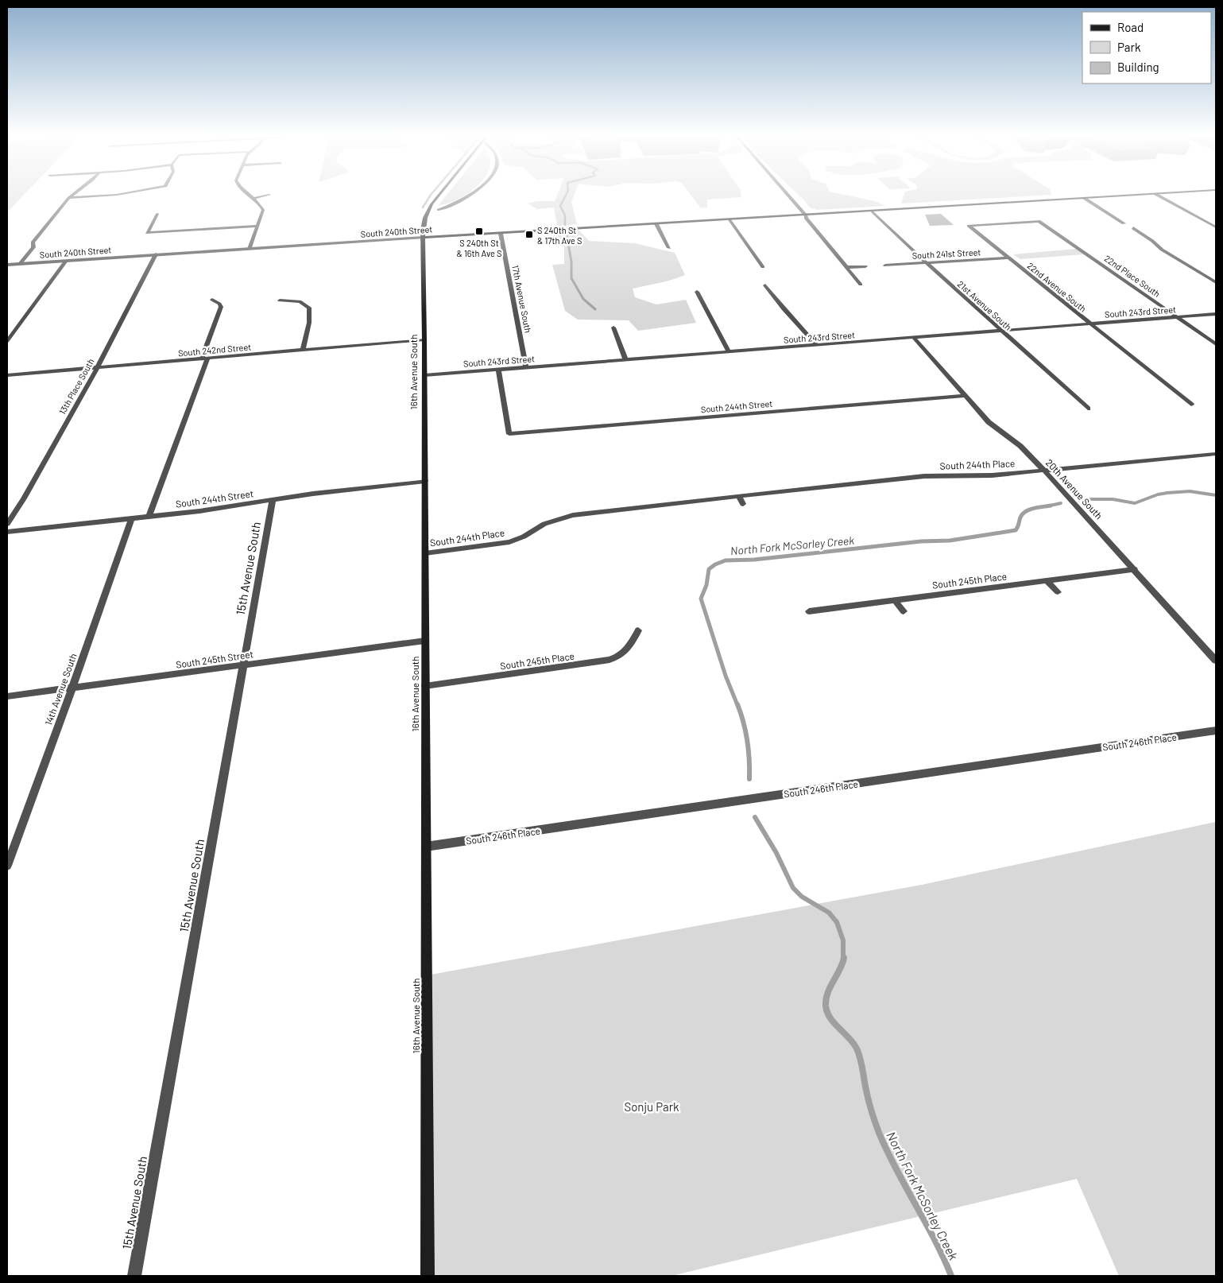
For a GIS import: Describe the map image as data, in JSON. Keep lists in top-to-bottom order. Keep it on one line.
{"streets":{"main road":["South 240th Street","16th Avenue South"],"street":["South 241st Street","22nd Place South","22nd Avenue South","17th Avenue South","21st Avenue South","South 243rd Street","South 242nd Street","13th Place South","South 244th Street","South 244th Place","20th Avenue South","15th Avenue South","South 245th Place","South 245th Street","14th Avenue South","South 246th Place"]},"crossings":[["South 240th Street","17th Avenue South"],["South 240th Street","21st Avenue South"],["South 240th Street","16th Avenue South"],["South 240th Street","13th Place South"],["South 241st Street","22nd Avenue South"],["South 241st Street","21st Avenue South"],["22nd Place South","22nd Avenue South"],["22nd Place South","South 243rd Street"],["22nd Avenue South","South 243rd Street"],["17th Avenue South","South 243rd Street"],["21st Avenue South","South 243rd Street"],["South 243rd Street","16th Avenue South"],["South 243rd Street","South 244th Street"],["South 243rd Street","20th Avenue South"],["South 242nd Street","16th Avenue South"],["South 242nd Street","13th Place South"],["16th Avenue South","South 244th Street"],["16th Avenue South","South 244th Place"],["16th Avenue South","South 245th Place"],["16th Avenue South","South 245th Street"],["16th Avenue South","South 246th Place"],["South 244th Street","20th Avenue South"],["South 244th Street","15th Avenue South"],["South 244th Street","14th Avenue South"],["South 244th Place","20th Avenue South"],["20th Avenue South","South 245th Place"],["15th Avenue South","South 245th Street"],["South 245th Street","14th Avenue South"]],"water":["North Fork McSorley Creek"],"parks":["Sonju Park"],"places":{"transit":["S 240th St & 16th Ave S","S 240th St & 17th Ave S"]},"legend":["Road","Park","Building"]}
